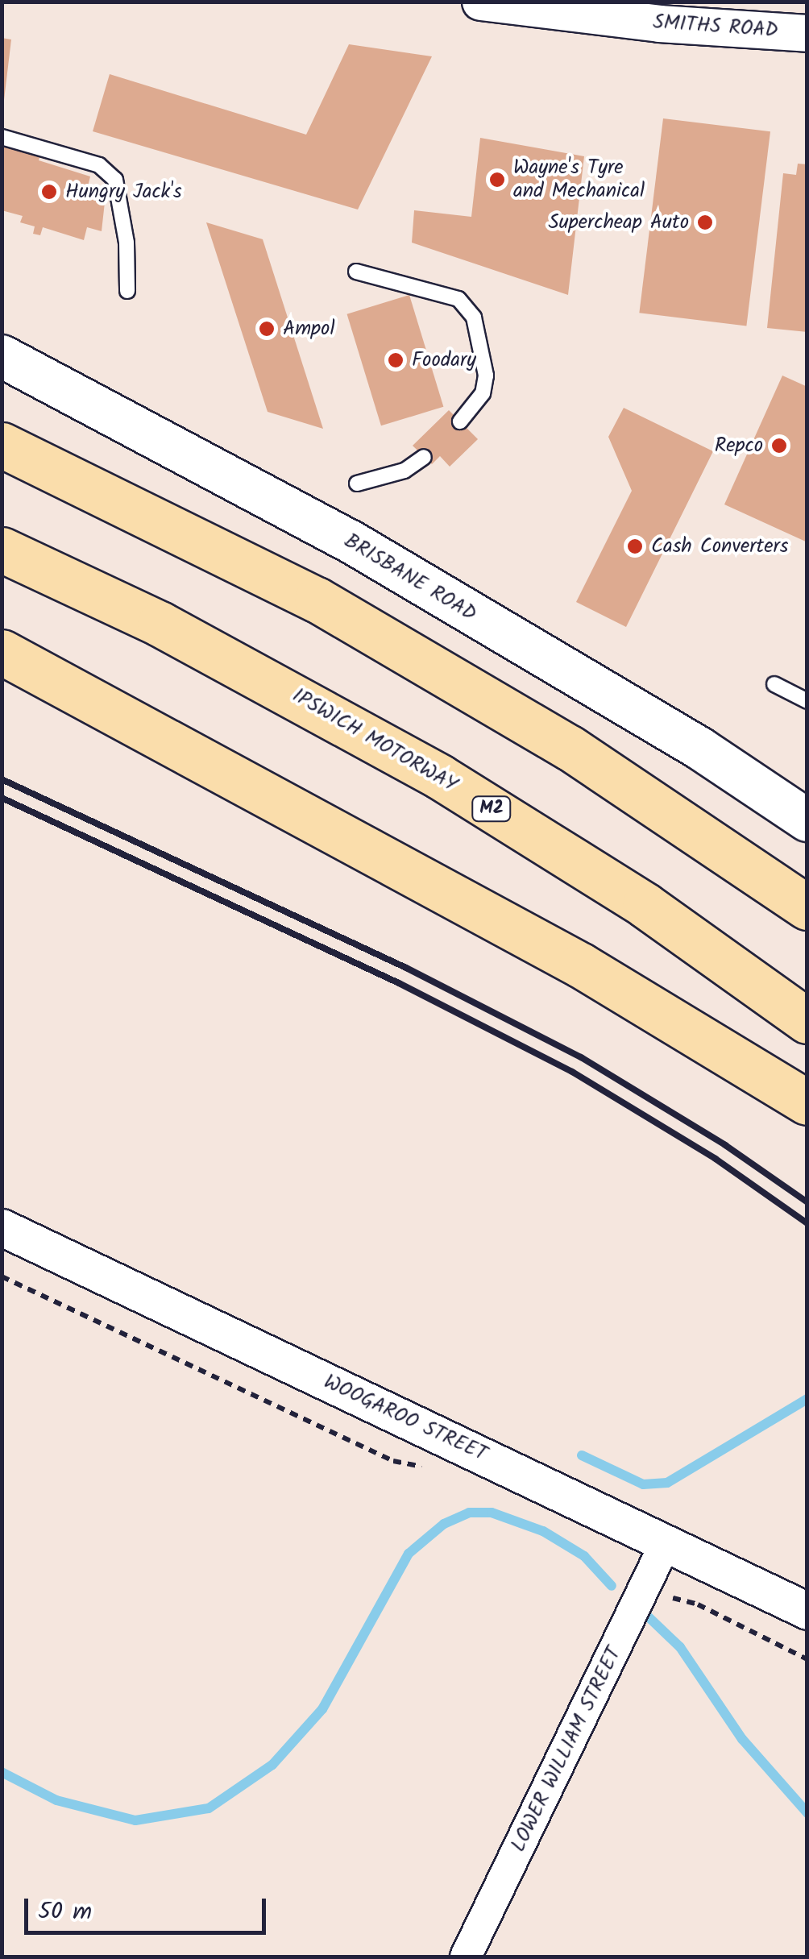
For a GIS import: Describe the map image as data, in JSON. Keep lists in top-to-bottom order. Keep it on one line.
{"streets":{"highway":["IPSWICH MOTORWAY","M2"],"main road":["BRISBANE ROAD"],"street":["SMITHS ROAD","WOOGAROO STREET","LOWER WILLIAM STREET"]},"crossings":[["WOOGAROO STREET","LOWER WILLIAM STREET"]],"places":["Wayne's Tyre and Mechanical","Hungry Jack's","Supercheap Auto","Ampol","Foodary","Repco","Cash Converters"],"scale_bar":"50 m"}
